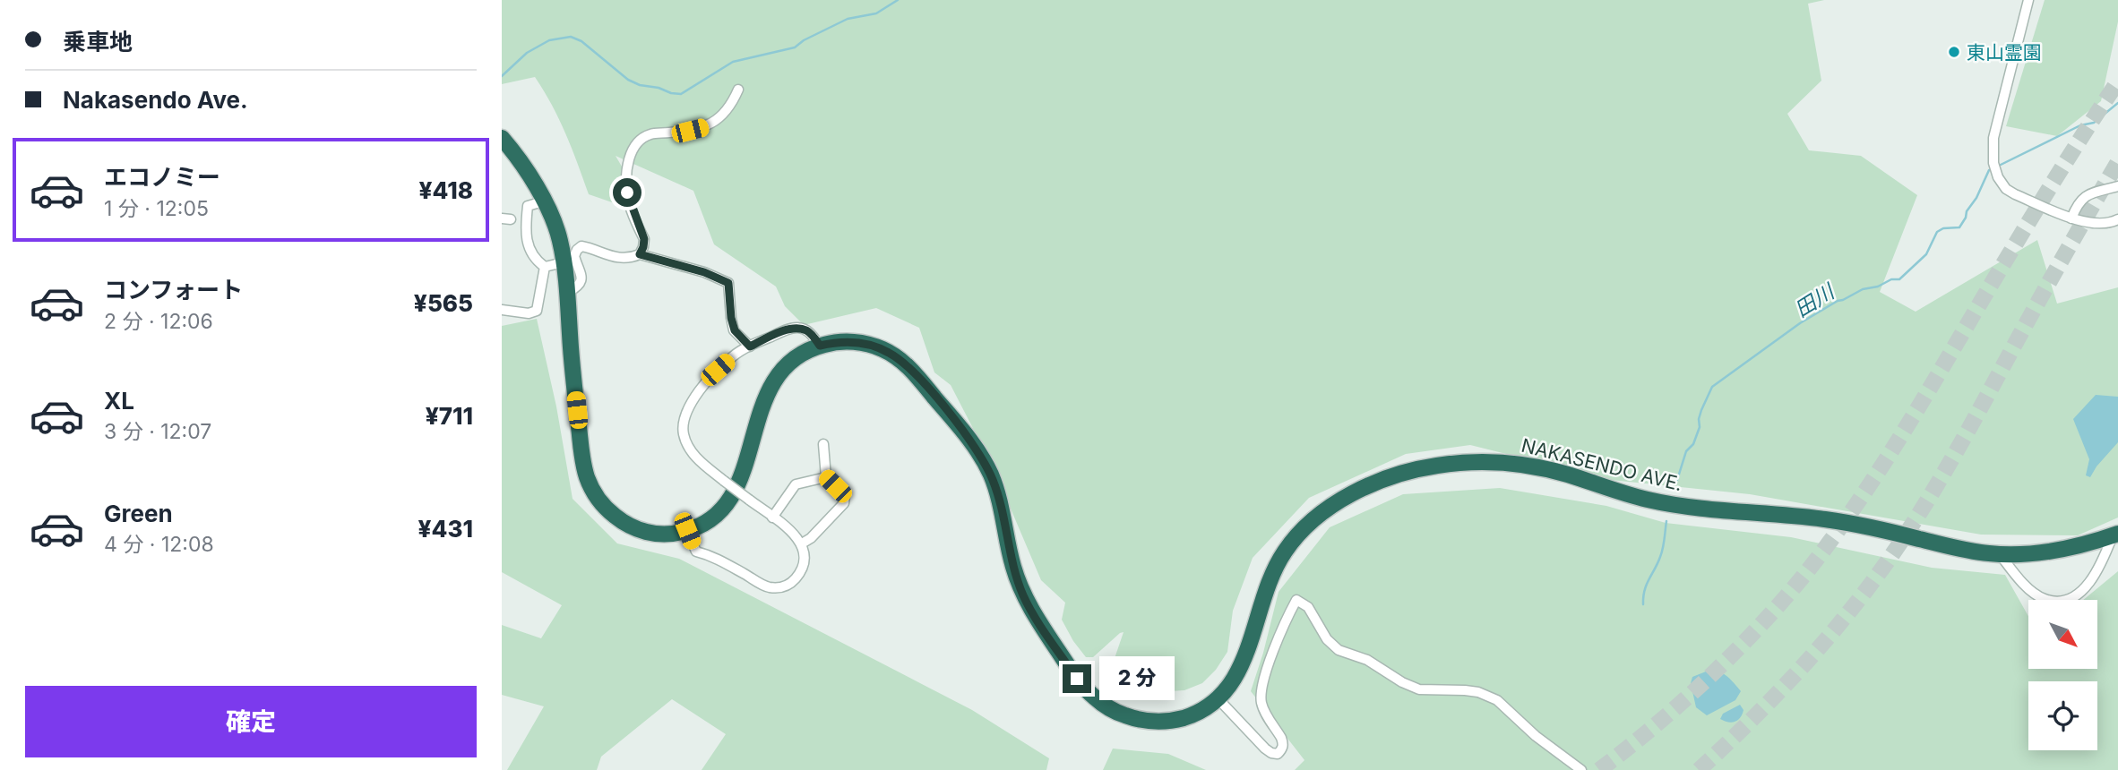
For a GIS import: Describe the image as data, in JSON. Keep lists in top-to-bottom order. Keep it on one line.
{"streets":{"highway":["NAKASENDO AVE."]},"water":["田川"],"places":["東山霊園"],"north":"bottom right","page":{"banner":["乗車地","Nakasendo Ave."],"list":[{"name":"エコノミー","note":"1 分 · 12:05","value":"¥418"},{"name":"コンフォート","note":"2 分 · 12:06","value":"¥565"},{"name":"XL","note":"3 分 · 12:07","value":"¥711"},{"name":"Green","note":"4 分 · 12:08","value":"¥431"}],"bubble":"2 分","buttons":"確定"}}
